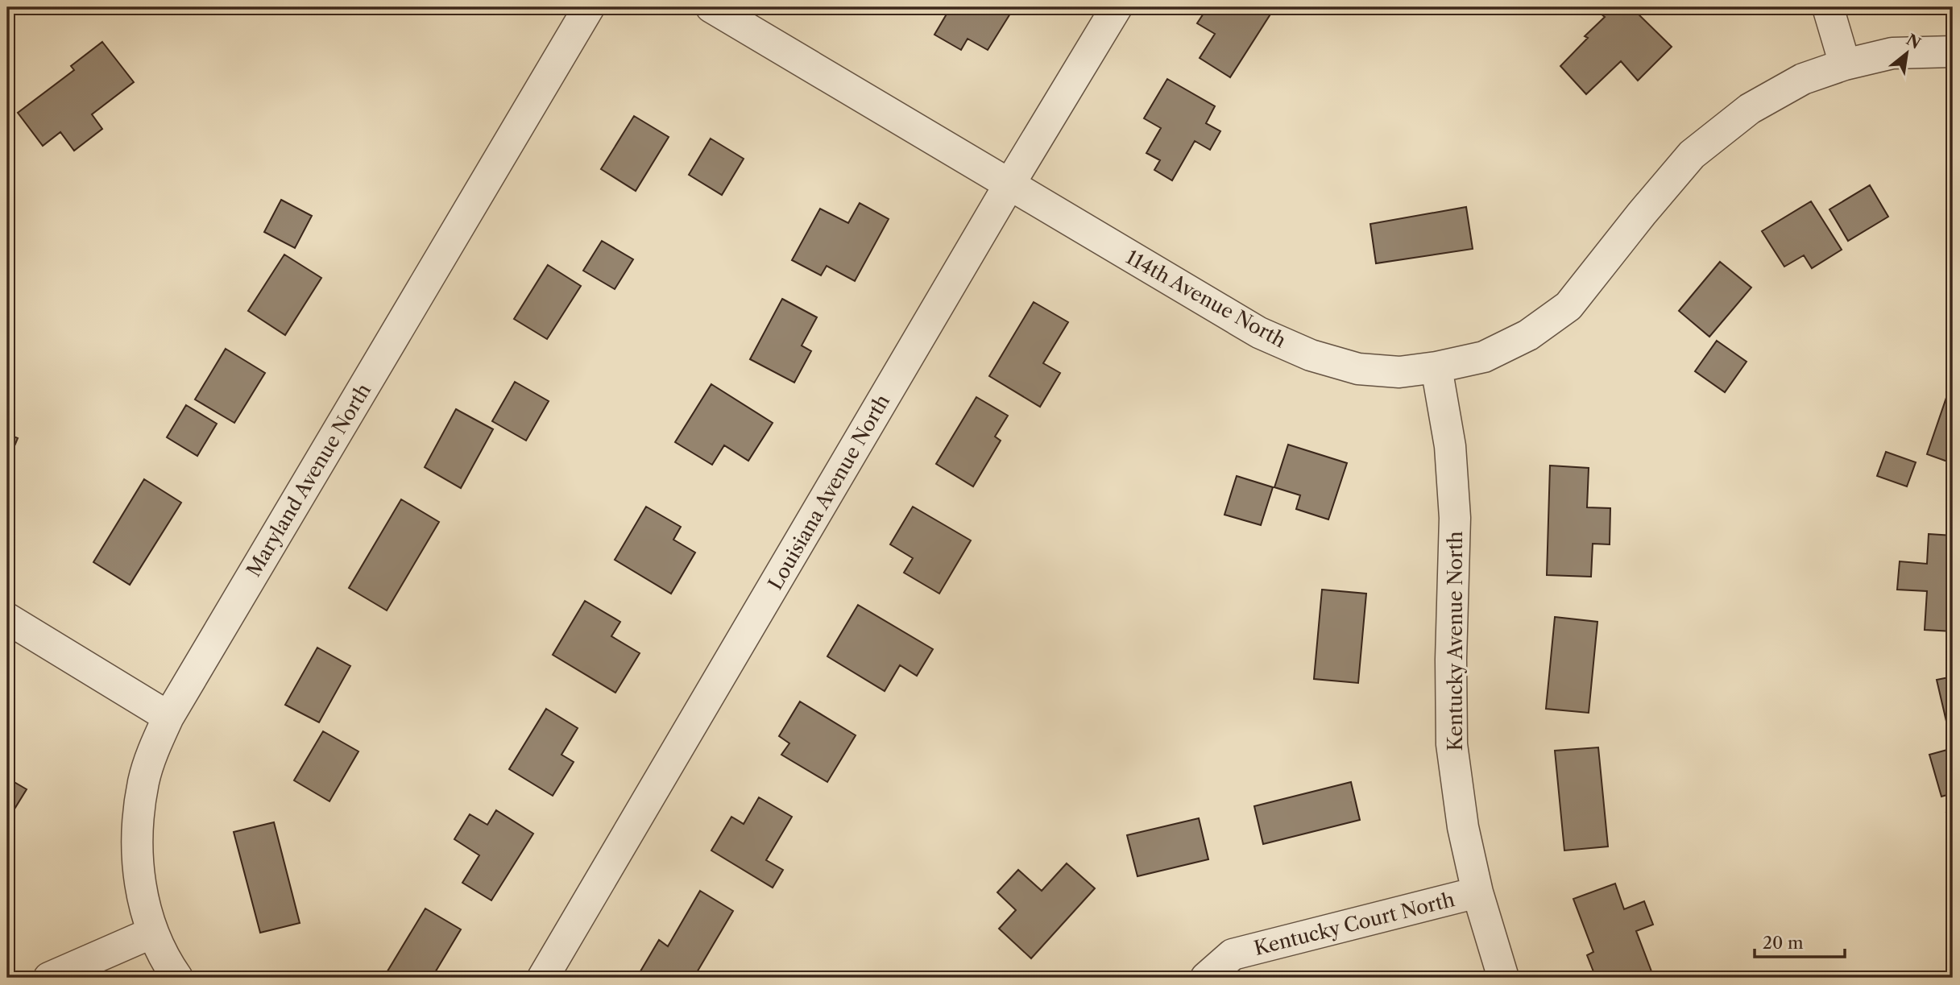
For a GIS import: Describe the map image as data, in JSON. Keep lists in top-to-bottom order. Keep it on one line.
{"streets":{"street":["114th Avenue North","Maryland Avenue North","Louisiana Avenue North","Kentucky Avenue North","Kentucky Court North"]},"crossings":[["114th Avenue North","Louisiana Avenue North"],["114th Avenue North","Kentucky Avenue North"],["Kentucky Avenue North","Kentucky Court North"]],"scale_bar":"20 m","north":"top right"}
